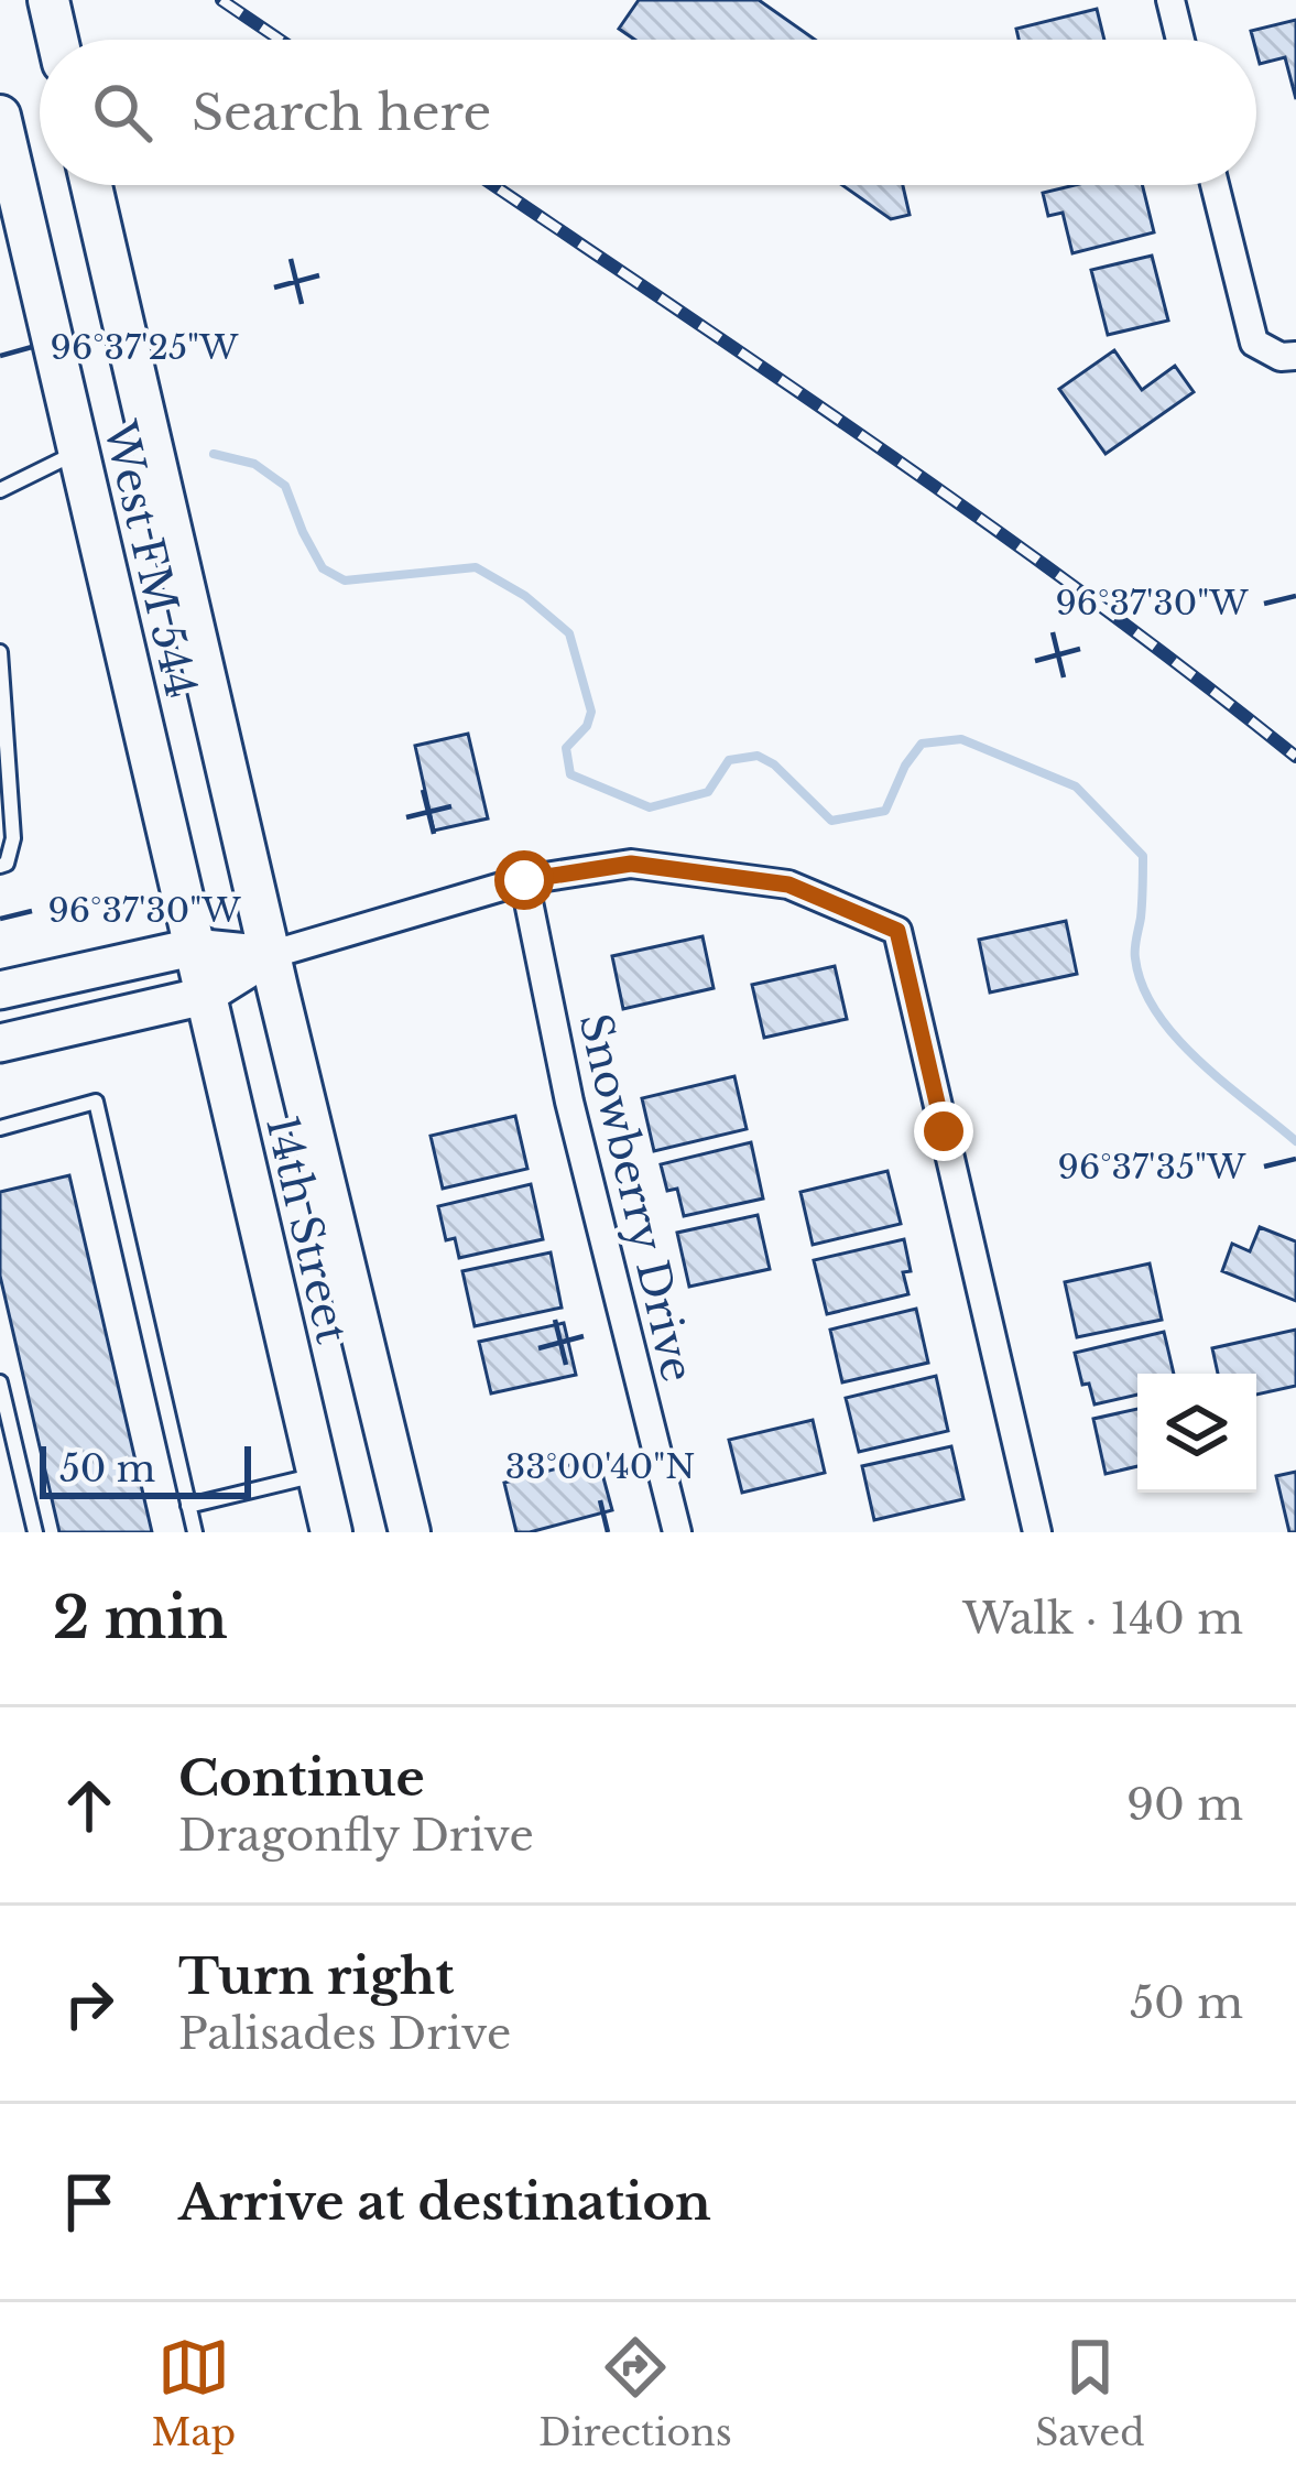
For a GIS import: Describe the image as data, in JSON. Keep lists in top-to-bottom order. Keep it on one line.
{"streets":{"main road":["West FM 544","14th Street"],"street":["Snowberry Drive"]},"crossings":[["West FM 544","14th Street"]],"scale_bar":"50 m","page":{"search":"Search here","scale":"50 m","heading":["2 min","Walk · 140 m"],"list":[["Continue","Dragonfly Drive","90 m"],["Turn right","Palisades Drive","50 m"],"Arrive at destination"],"nav":["Map","Directions","Saved"]},"coordinates":["96°37'25\"W","96°37'30\"W","96°37'35\"W","33°00'40\"N"]}
